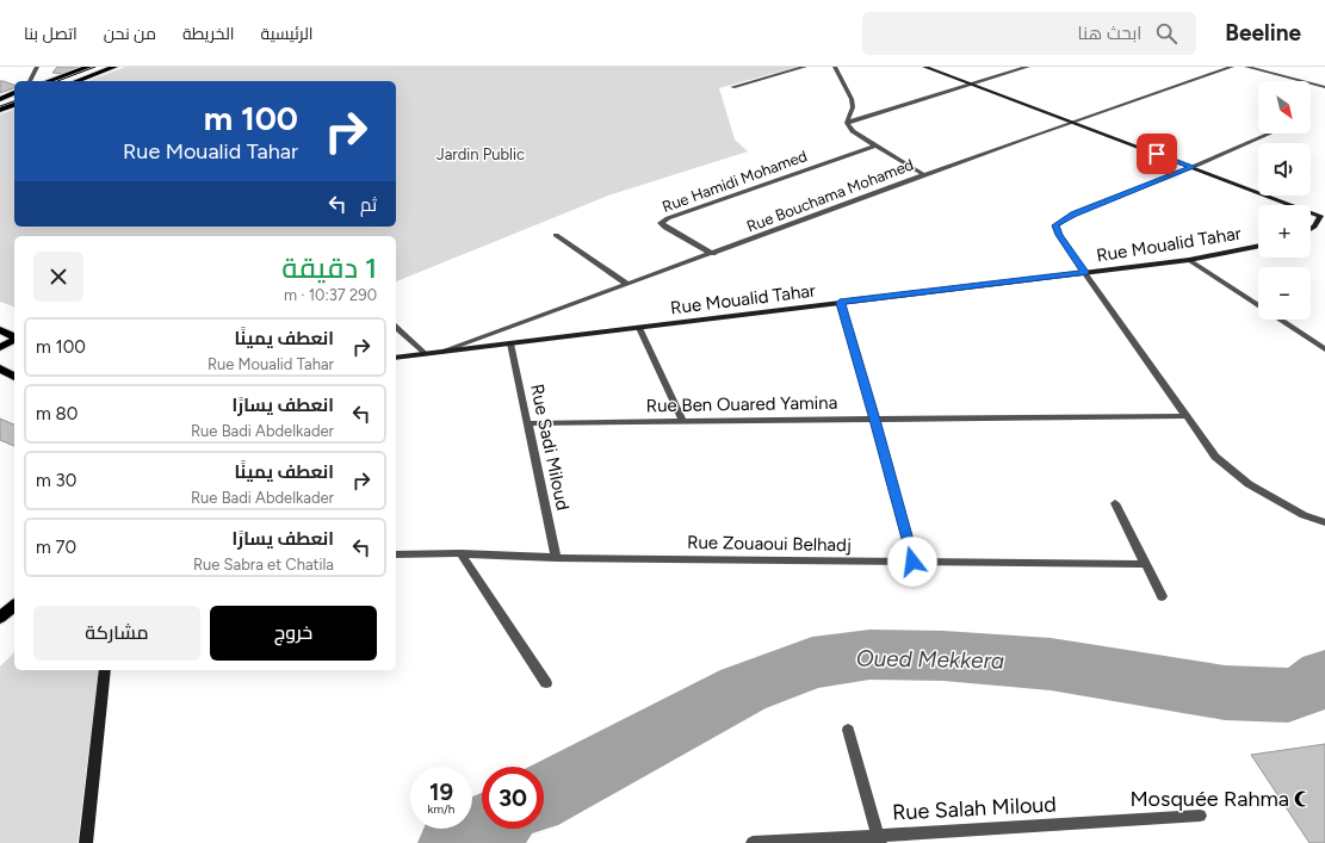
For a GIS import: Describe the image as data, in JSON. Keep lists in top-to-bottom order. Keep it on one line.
{"streets":{"street":["Rue Hamidi Mohamed","Rue Bouchama Mohamed","Rue Moualid Tahar","Rue Ben Ouared Yamina","Rue Sadi Miloud","Rue Zouaoui Belhadj","Rue Salah Miloud"]},"crossings":[["Rue Hamidi Mohamed","Rue Bouchama Mohamed"],["Rue Bouchama Mohamed","Rue Moualid Tahar"],["Rue Moualid Tahar","Rue Sadi Miloud"],["Rue Ben Ouared Yamina","Rue Sadi Miloud"],["Rue Sadi Miloud","Rue Zouaoui Belhadj"]],"water":["Oued Mekkera"],"parks":["Jardin Public"],"places":{"mosque":["Mosquée Rahma"]},"north":"bottom right","page":{"header":"Beeline","search":"ابحث هنا","nav":["الرئيسية","الخريطة","من نحن","اتصل بنا"],"map_buttons":["+","−"],"turn":["100 m","Rue Moualid Tahar"],"then":"ثم","heading":["1 دقيقة","290 m · 10:37"],"list":[{"name":"انعطف يمينًا","note":"Rue Moualid Tahar","value":"100 m"},{"name":"انعطف يسارًا","note":"Rue Badi Abdelkader","value":"80 m"},{"name":"انعطف يمينًا","note":"Rue Badi Abdelkader","value":"30 m"},{"name":"انعطف يسارًا","note":"Rue Sabra et Chatila","value":"70 m"}],"buttons":["خروج","مشاركة"],"speed":"19 km/h","limit":"30"}}
